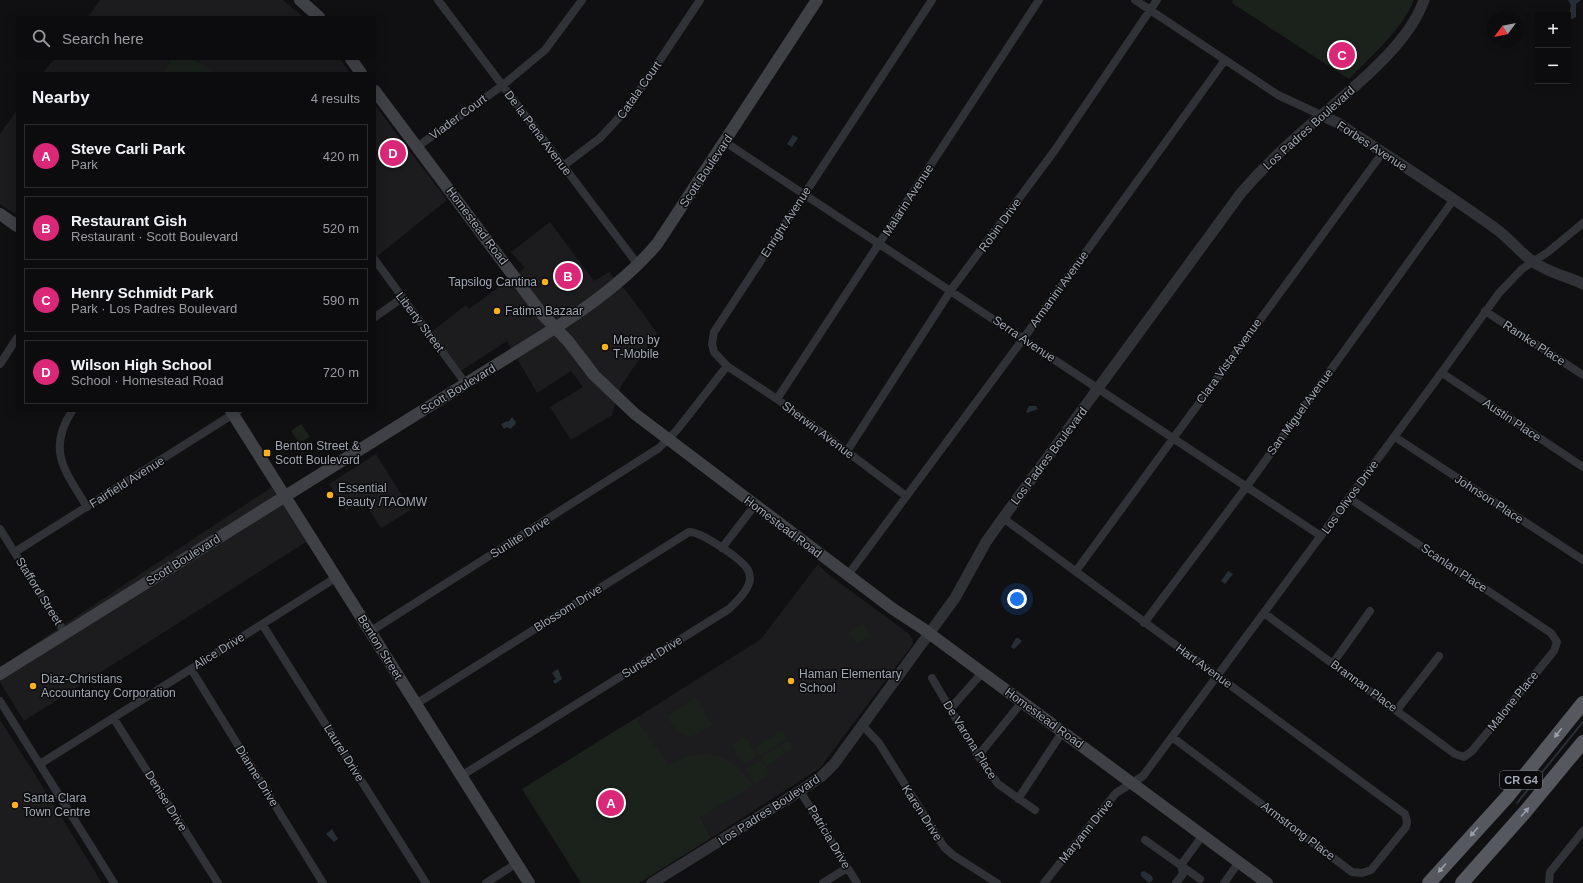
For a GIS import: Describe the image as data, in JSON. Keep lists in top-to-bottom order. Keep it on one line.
{"streets":{"highway":["CR G4"],"main road":["Scott Boulevard","Homestead Road","Benton Street"],"street":["Catala Court","Viader Court","Los Padres Boulevard","De la Pena Avenue","Forbes Avenue","Malarin Avenue","Enright Avenue","Robin Drive","Armanini Avenue","Liberty Street","Serra Avenue","Ramke Place","Clara Vista Avenue","San Miguel Avenue","Austin Place","Sherwin Avenue","Fairfield Avenue","Los Olivos Drive","Johnson Place","Sunlite Drive","Scanlan Place","Stafford Street","Blossom Drive","Alice Drive","Sunset Drive","Hart Avenue","Brannan Place","Malone Place","De Varona Place","Laurel Drive","Dianne Drive","Denise Drive","Karen Drive","Maryann Drive","Armstrong Place","Patricia Drive"]},"crossings":[["Catala Court","De la Pena Avenue"],["Viader Court","De la Pena Avenue"],["Viader Court","Homestead Road"],["Los Padres Boulevard","Forbes Avenue"],["Los Padres Boulevard","Homestead Road"],["Los Padres Boulevard","Serra Avenue"],["Los Padres Boulevard","Hart Avenue"],["Los Padres Boulevard","Karen Drive"],["Los Padres Boulevard","Patricia Drive"],["De la Pena Avenue","Scott Boulevard"],["Forbes Avenue","Robin Drive"],["Forbes Avenue","Armanini Avenue"],["Forbes Avenue","Clara Vista Avenue"],["Forbes Avenue","San Miguel Avenue"],["Forbes Avenue","Los Olivos Drive"],["Scott Boulevard","Homestead Road"],["Scott Boulevard","Liberty Street"],["Scott Boulevard","Serra Avenue"],["Scott Boulevard","Stafford Street"],["Scott Boulevard","Benton Street"],["Malarin Avenue","Serra Avenue"],["Malarin Avenue","Sherwin Avenue"],["Enright Avenue","Serra Avenue"],["Enright Avenue","Sherwin Avenue"],["Robin Drive","Serra Avenue"],["Robin Drive","Sherwin Avenue"],["Homestead Road","Armanini Avenue"],["Homestead Road","Los Olivos Drive"],["Homestead Road","Sunlite Drive"],["Homestead Road","Maryann Drive"],["Armanini Avenue","Serra Avenue"],["Armanini Avenue","Sherwin Avenue"],["Serra Avenue","Clara Vista Avenue"],["Serra Avenue","San Miguel Avenue"],["Serra Avenue","Los Olivos Drive"],["Ramke Place","Los Olivos Drive"],["Clara Vista Avenue","Hart Avenue"],["San Miguel Avenue","Hart Avenue"],["Austin Place","Los Olivos Drive"],["Fairfield Avenue","Stafford Street"],["Fairfield Avenue","Benton Street"],["Los Olivos Drive","Johnson Place"],["Los Olivos Drive","Scanlan Place"],["Los Olivos Drive","Hart Avenue"],["Los Olivos Drive","Brannan Place"],["Los Olivos Drive","Maryann Drive"],["Los Olivos Drive","Armstrong Place"],["Sunlite Drive","Benton Street"],["Scanlan Place","Malone Place"],["Blossom Drive","Benton Street"],["Blossom Drive","Sunset Drive"],["Benton Street","Alice Drive"],["Benton Street","Sunset Drive"],["Alice Drive","Laurel Drive"],["Alice Drive","Dianne Drive"],["Alice Drive","Denise Drive"],["Hart Avenue","Armstrong Place"],["Brannan Place","Malone Place"]],"places":{"other":["Tapsilog Cantina","Fatima Bazaar","Metro by T-Mobile","Essential Beauty /TAOMW","Haman Elementary School","Diaz-Christians Accountancy Corporation","Santa Clara Town Centre"],"transit":["Benton Street & Scott Boulevard"]},"north":"bottom left","page":{"map_buttons":["+","−"],"search":"Search here","pins":["C","D","B","A"],"heading":["Nearby","4 results"],"list":[{"mark":"A","name":"Steve Carli Park","note":"Park","value":"420 m"},{"mark":"B","name":"Restaurant Gish","note":"Restaurant · Scott Boulevard","value":"520 m"},{"mark":"C","name":"Henry Schmidt Park","note":"Park · Los Padres Boulevard","value":"590 m"},{"mark":"D","name":"Wilson High School","note":"School · Homestead Road","value":"720 m"}]}}
